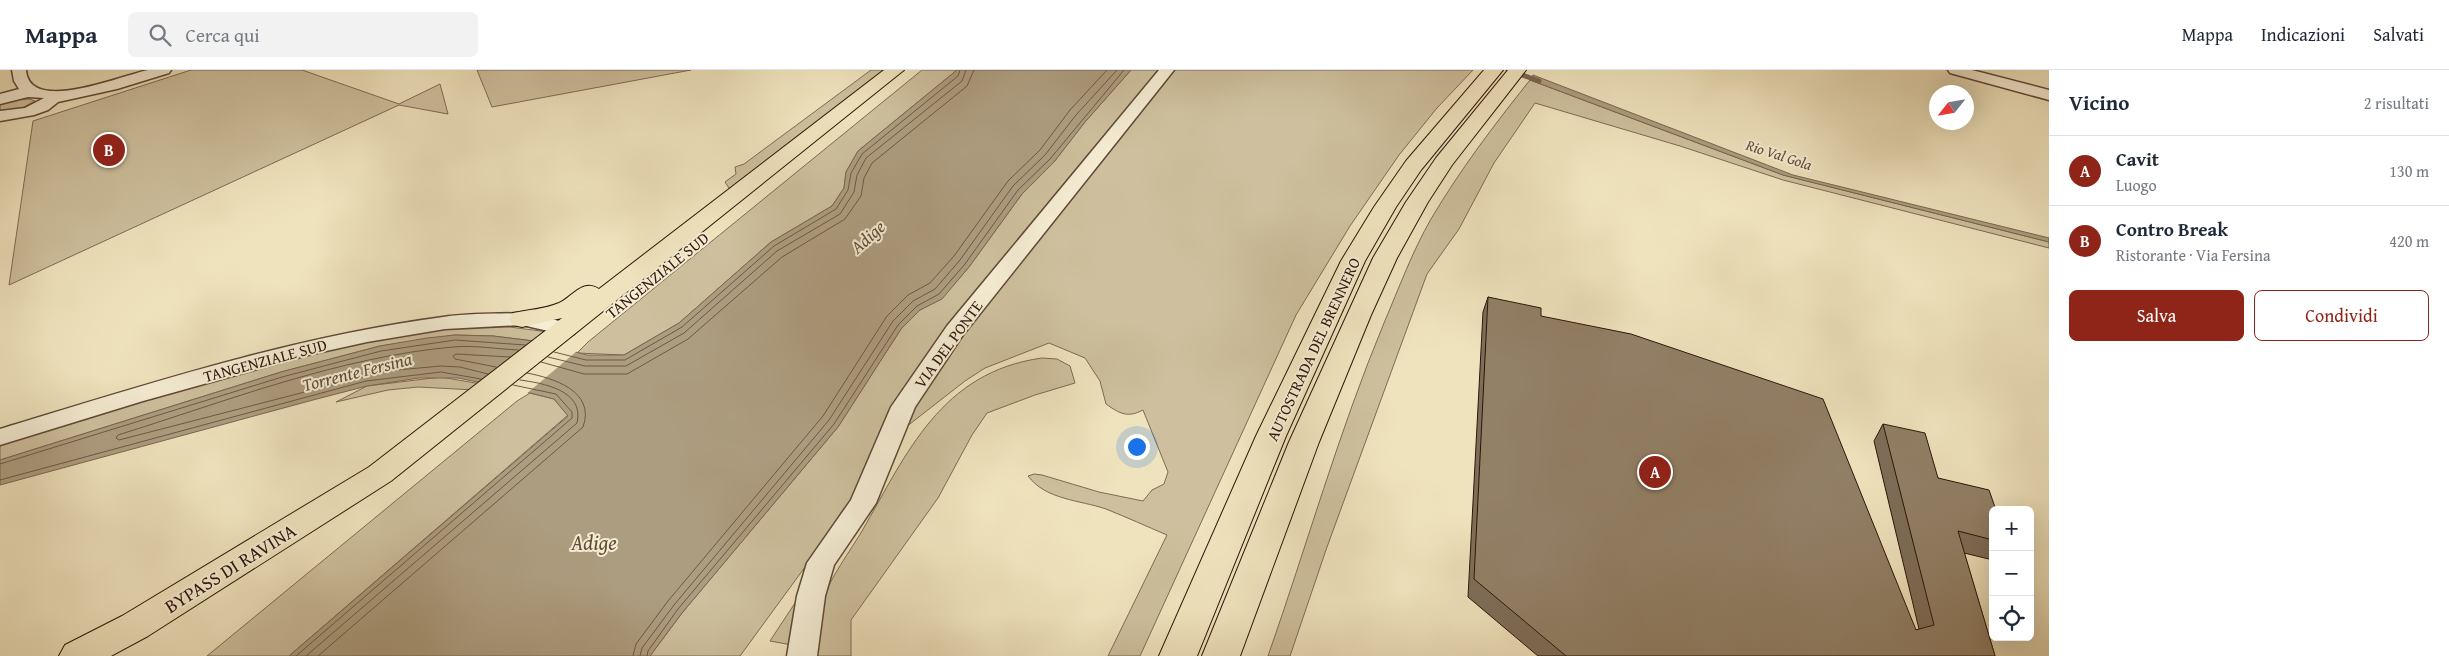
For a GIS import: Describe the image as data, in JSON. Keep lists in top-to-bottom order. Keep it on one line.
{"streets":{"highway":["TANGENZIALE SUD","AUTOSTRADA DEL BRENNERO","BYPASS DI RAVINA"],"street":["VIA DEL PONTE"]},"crossings":[["TANGENZIALE SUD","BYPASS DI RAVINA"]],"water":["Rio Val Gola","Adige","Torrente Fersina"],"north":"bottom left","page":{"header":"Mappa","search":"Cerca qui","nav":["Mappa","Indicazioni","Salvati"],"heading":["Vicino","2 risultati"],"pins":["B","A"],"list":[{"mark":"A","name":"Cavit","note":"Luogo","value":"130 m"},{"mark":"B","name":"Contro Break","note":"Ristorante · Via Fersina","value":"420 m"}],"buttons":["Salva","Condividi"],"map_buttons":["+","−"]}}
